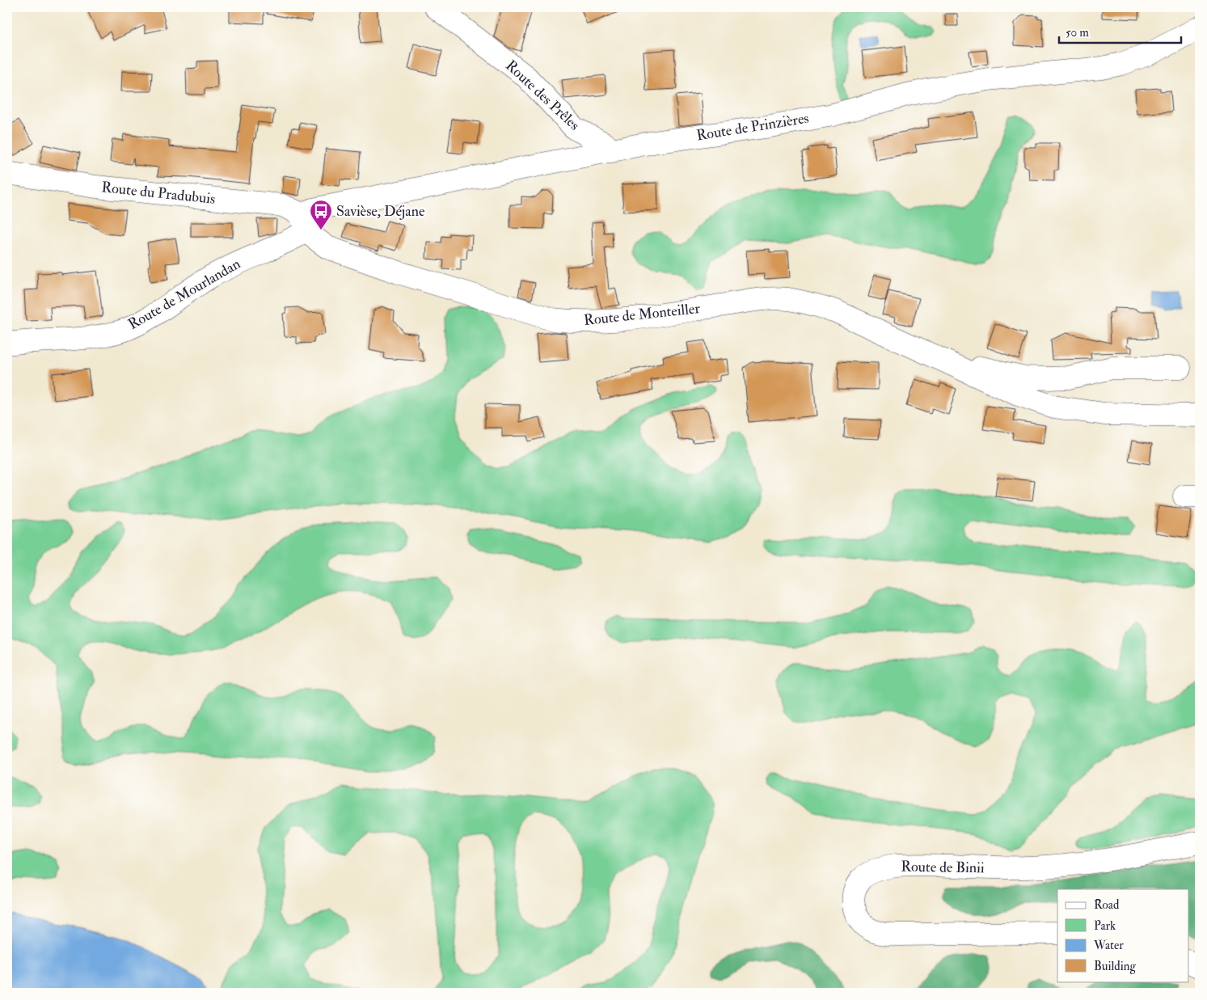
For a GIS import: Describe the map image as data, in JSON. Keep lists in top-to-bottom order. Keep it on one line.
{"streets":{"street":["Route des Prêles","Route de Prinzières","Route du Pradubuis","Route de Mourlandan","Route de Monteiller","Route de Binii"]},"crossings":[["Route des Prêles","Route de Prinzières"],["Route de Prinzières","Route du Pradubuis"],["Route de Prinzières","Route de Mourlandan"],["Route de Prinzières","Route de Monteiller"],["Route du Pradubuis","Route de Mourlandan"],["Route du Pradubuis","Route de Monteiller"],["Route de Mourlandan","Route de Monteiller"]],"places":{"bus stop":["Savièse, Déjane"]},"legend":["Road","Park","Water","Building"],"scale_bar":"50 m"}
